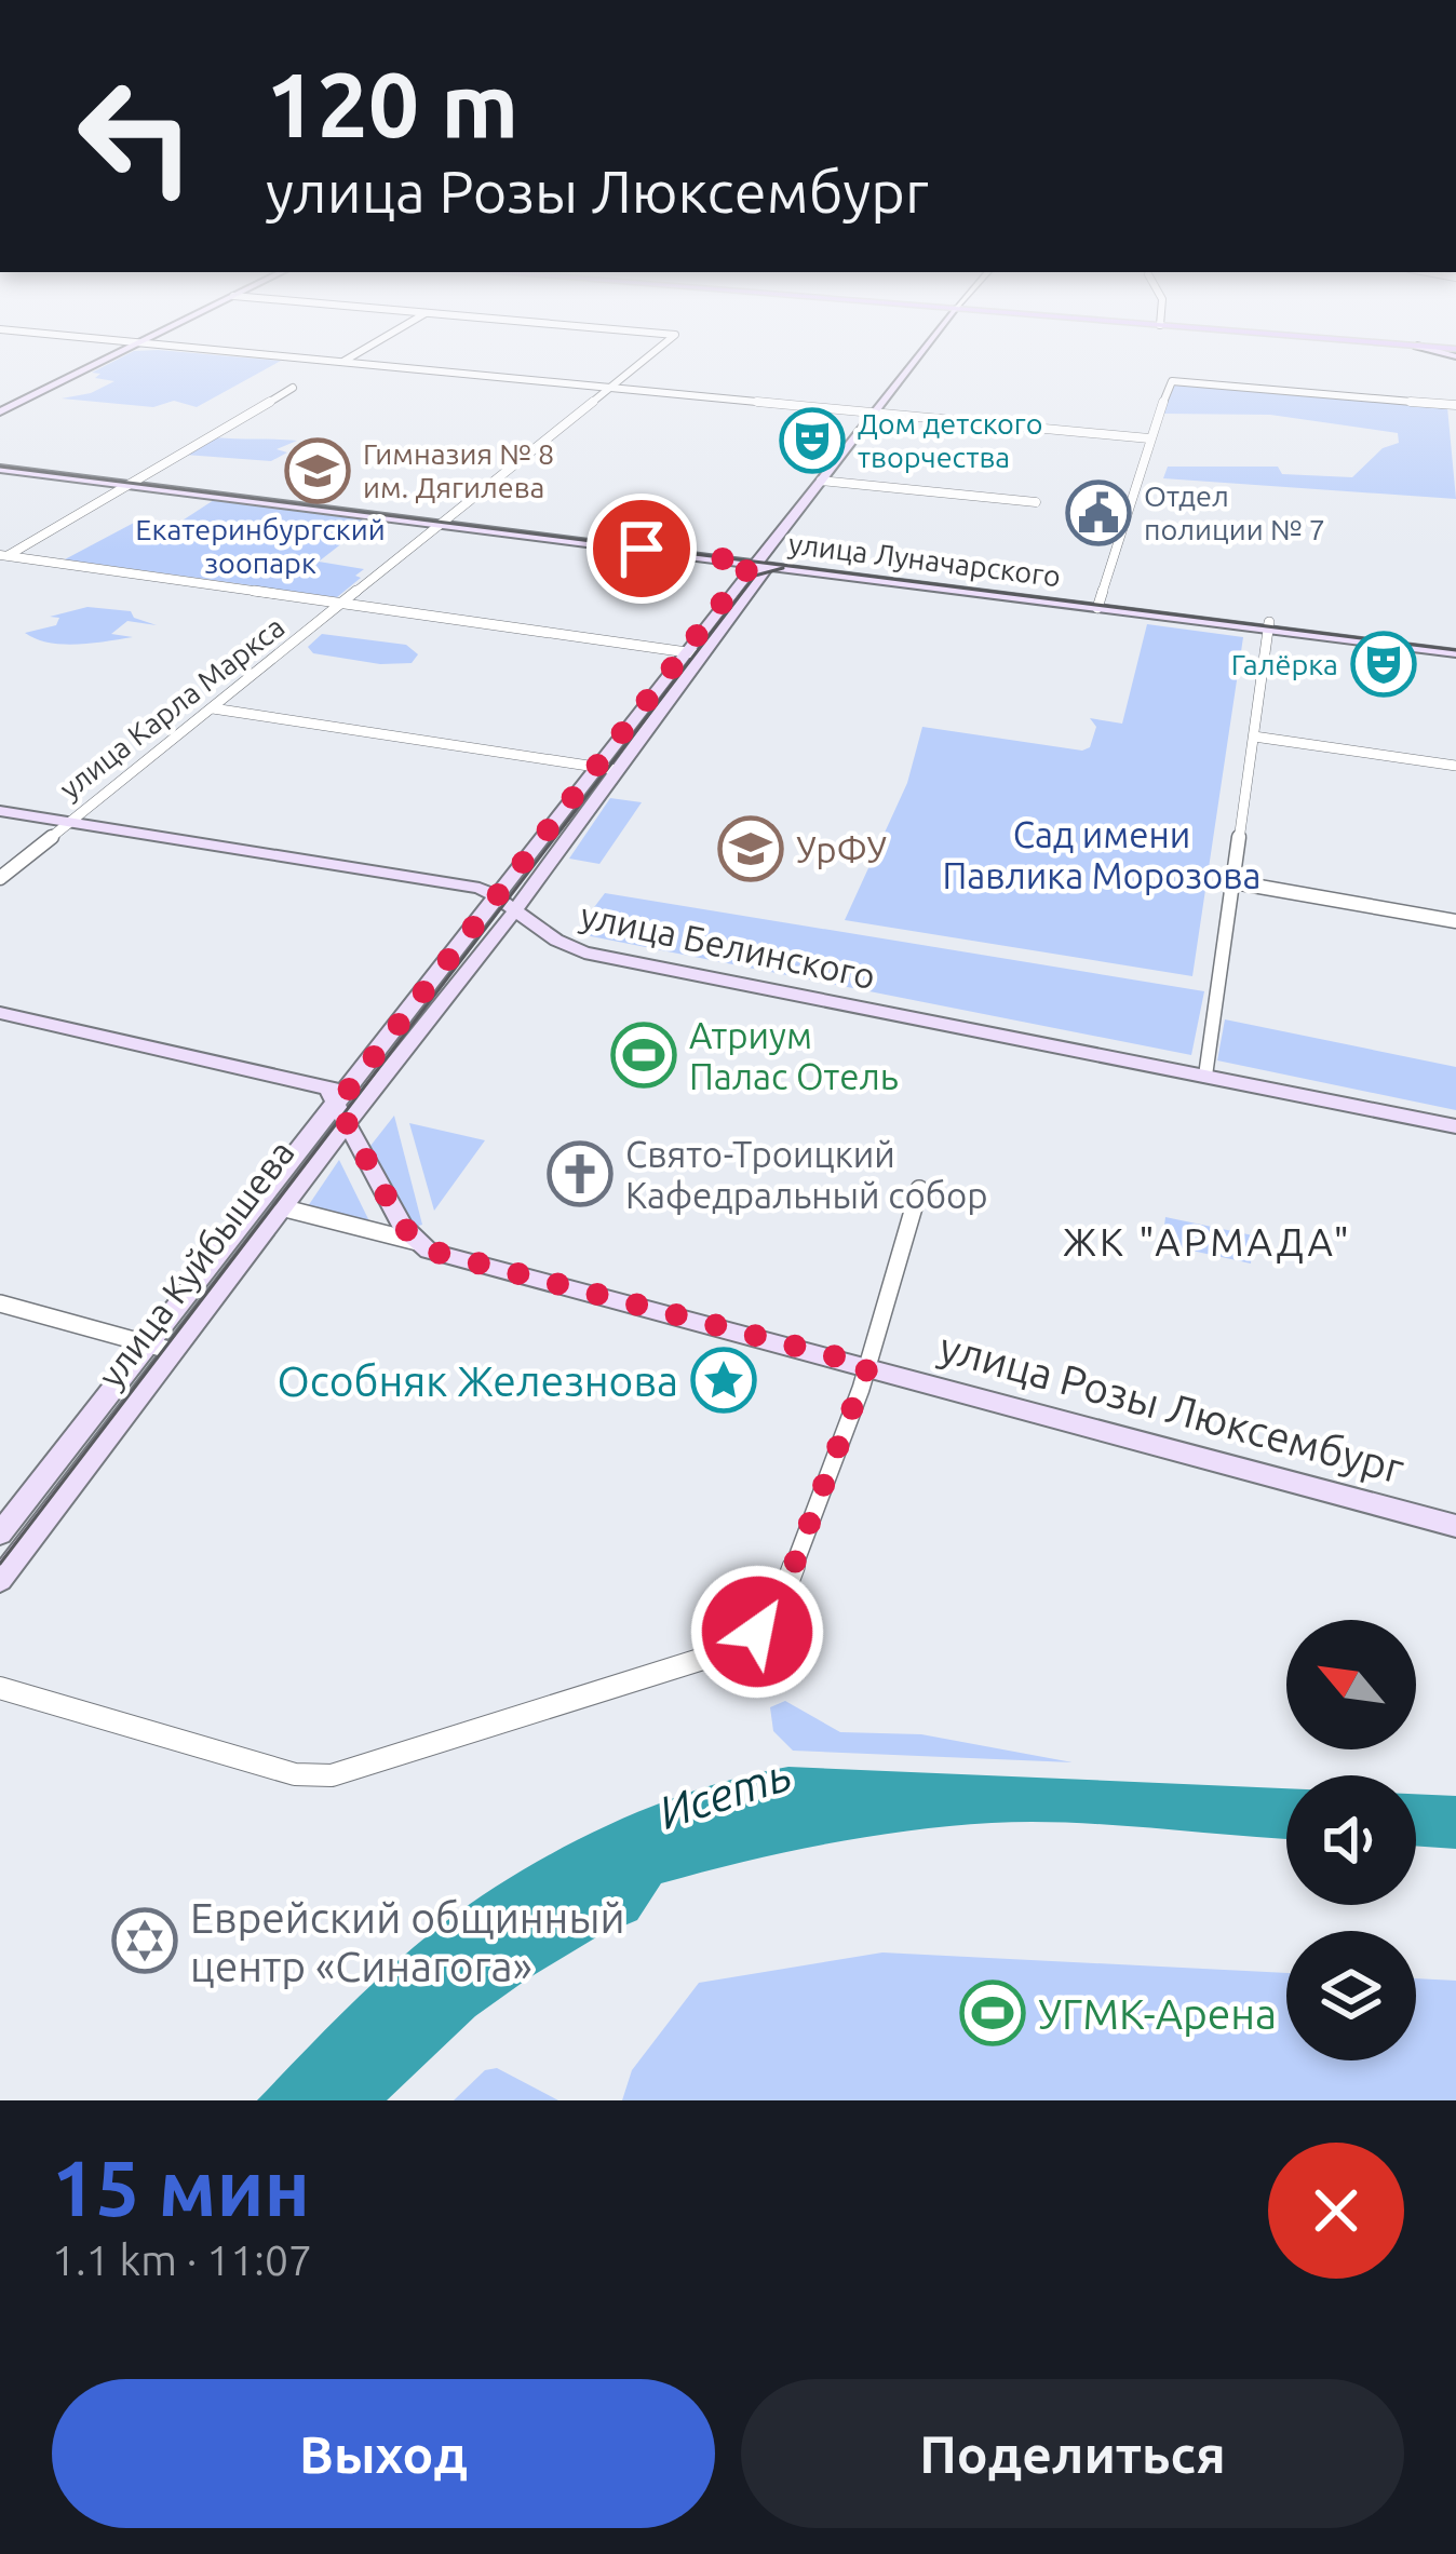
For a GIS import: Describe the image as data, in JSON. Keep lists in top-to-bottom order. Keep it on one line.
{"streets":{"main road":["улица Луначарского","улица Белинского","улица Куйбышева","улица Розы Люксембург"],"street":["улица Карла Маркса"]},"crossings":[["улица Луначарского","улица Карла Маркса"],["улица Луначарского","улица Куйбышева"],["улица Карла Маркса","улица Белинского"],["улица Белинского","улица Куйбышева"],["улица Куйбышева","улица Розы Люксембург"]],"districts":["ЖК \"АРМАДА\""],"water":["Исеть"],"parks":["Екатеринбургский зоопарк","Сад имени Павлика Морозова"],"places":{"theatre":["Дом детского творчества","Галёрка"],"school or university":["Гимназия № 8 им. Дягилева","УрФУ"],"public building":["Отдел полиции № 7"],"sports":["Атриум Палас Отель","УГМК-Арена"],"church":["Свято-Троицкий Кафедральный собор"],"place":["Особняк Железнова"],"synagogue":["Еврейский общинный центр «Синагога»"]},"north":"top left","page":{"turn":["120 m","улица Розы Люксембург"],"heading":["15 мин","1.1 km · 11:07"],"buttons":["Выход","Поделиться"]}}
